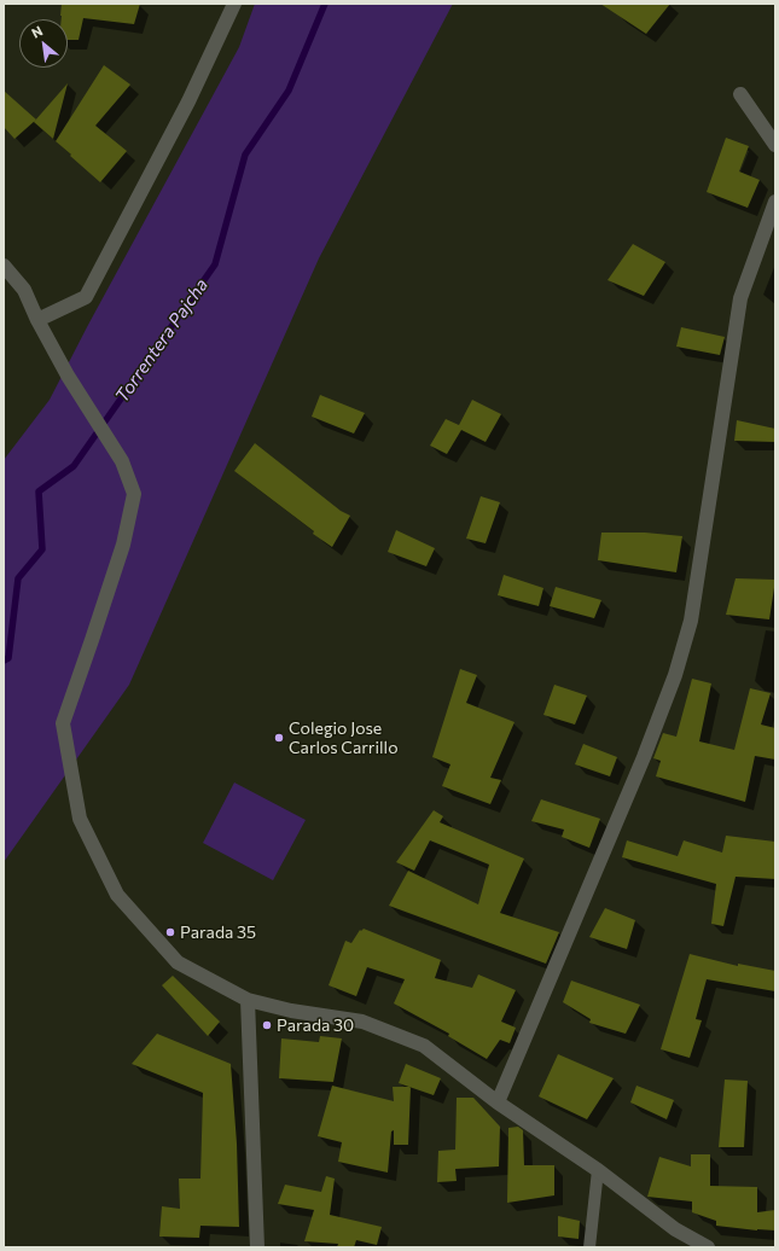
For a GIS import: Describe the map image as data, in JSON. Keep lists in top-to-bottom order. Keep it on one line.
{"water":["Torrentera Pajcha"],"places":["Colegio Jose Carlos Carrillo","Parada 35","Parada 30"],"north":"top left"}
